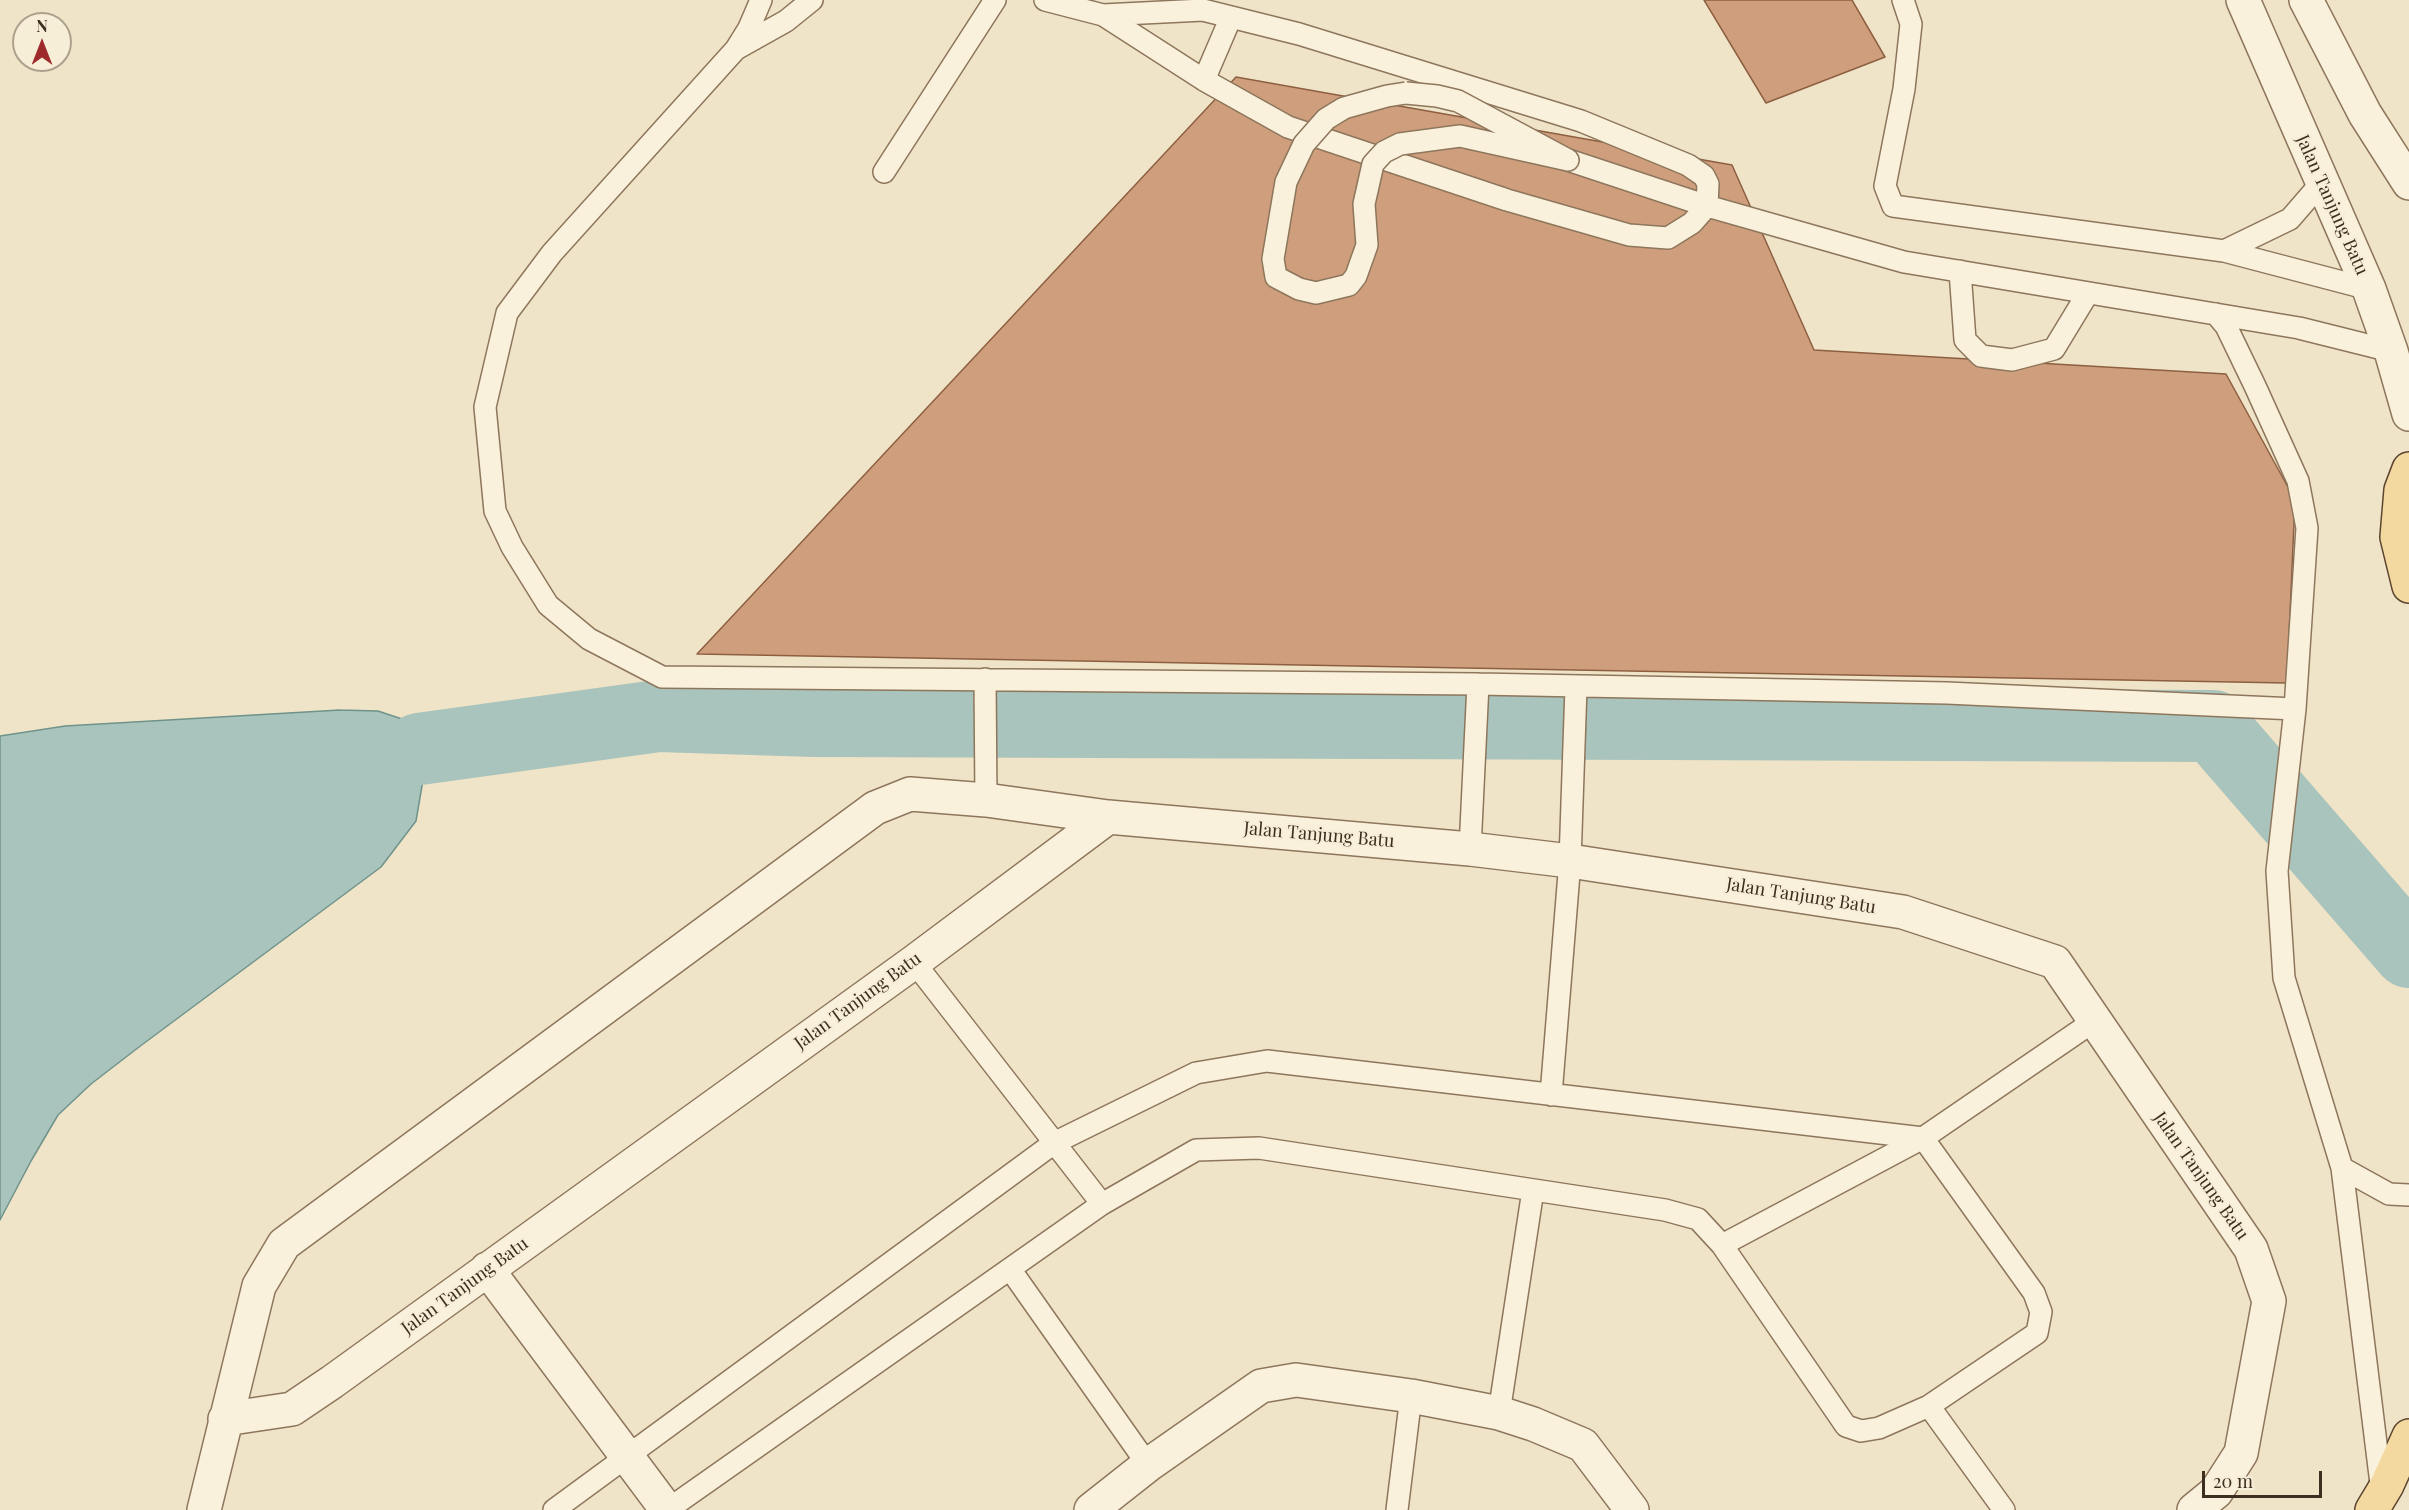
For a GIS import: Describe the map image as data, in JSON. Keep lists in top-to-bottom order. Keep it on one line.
{"streets":{"street":["Jalan Tanjung Batu"]},"scale_bar":"20 m","north":"top"}
